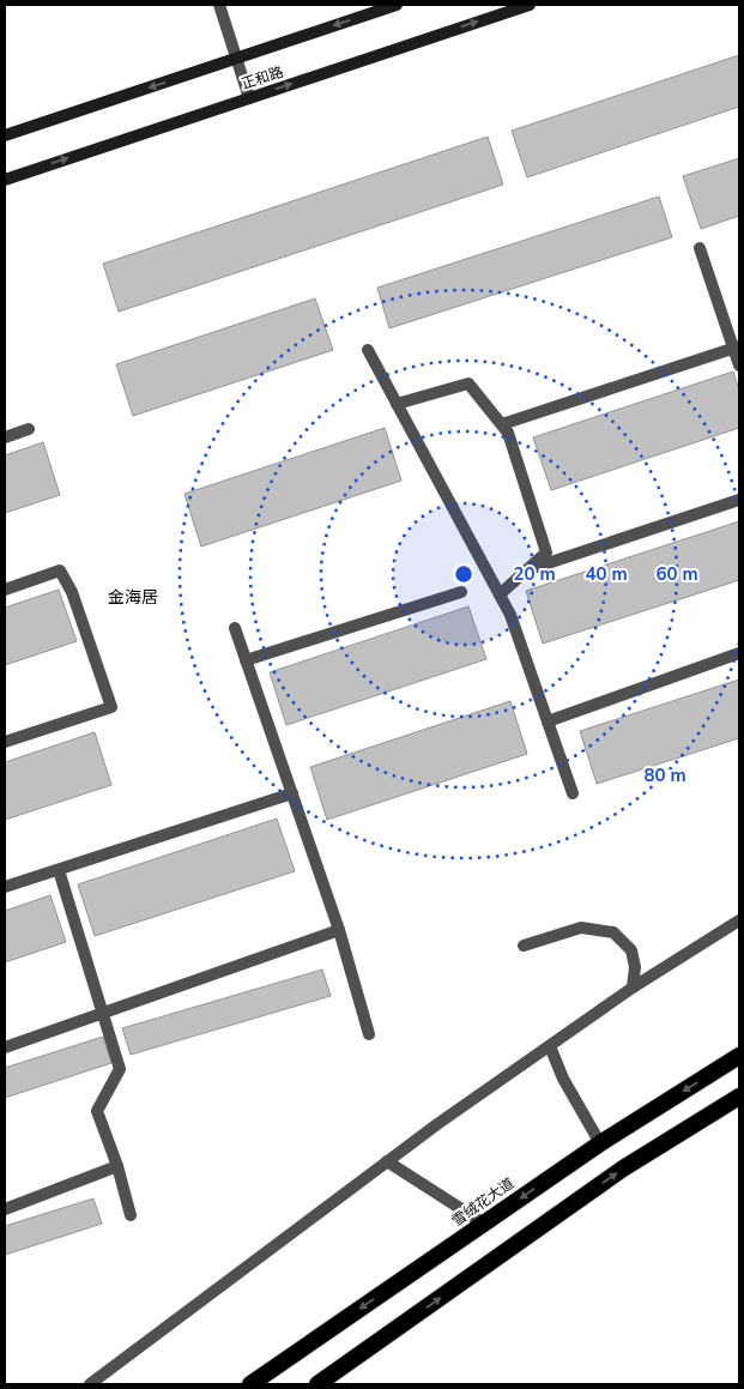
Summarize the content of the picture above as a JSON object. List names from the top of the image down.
{
  "streets": {
    "highway": ["雪绒花大道"],
    "main road": ["正和路"]
  },
  "districts": ["金海居"],
  "rings": [
    "20 m",
    "40 m",
    "60 m",
    "80 m"
  ]
}
